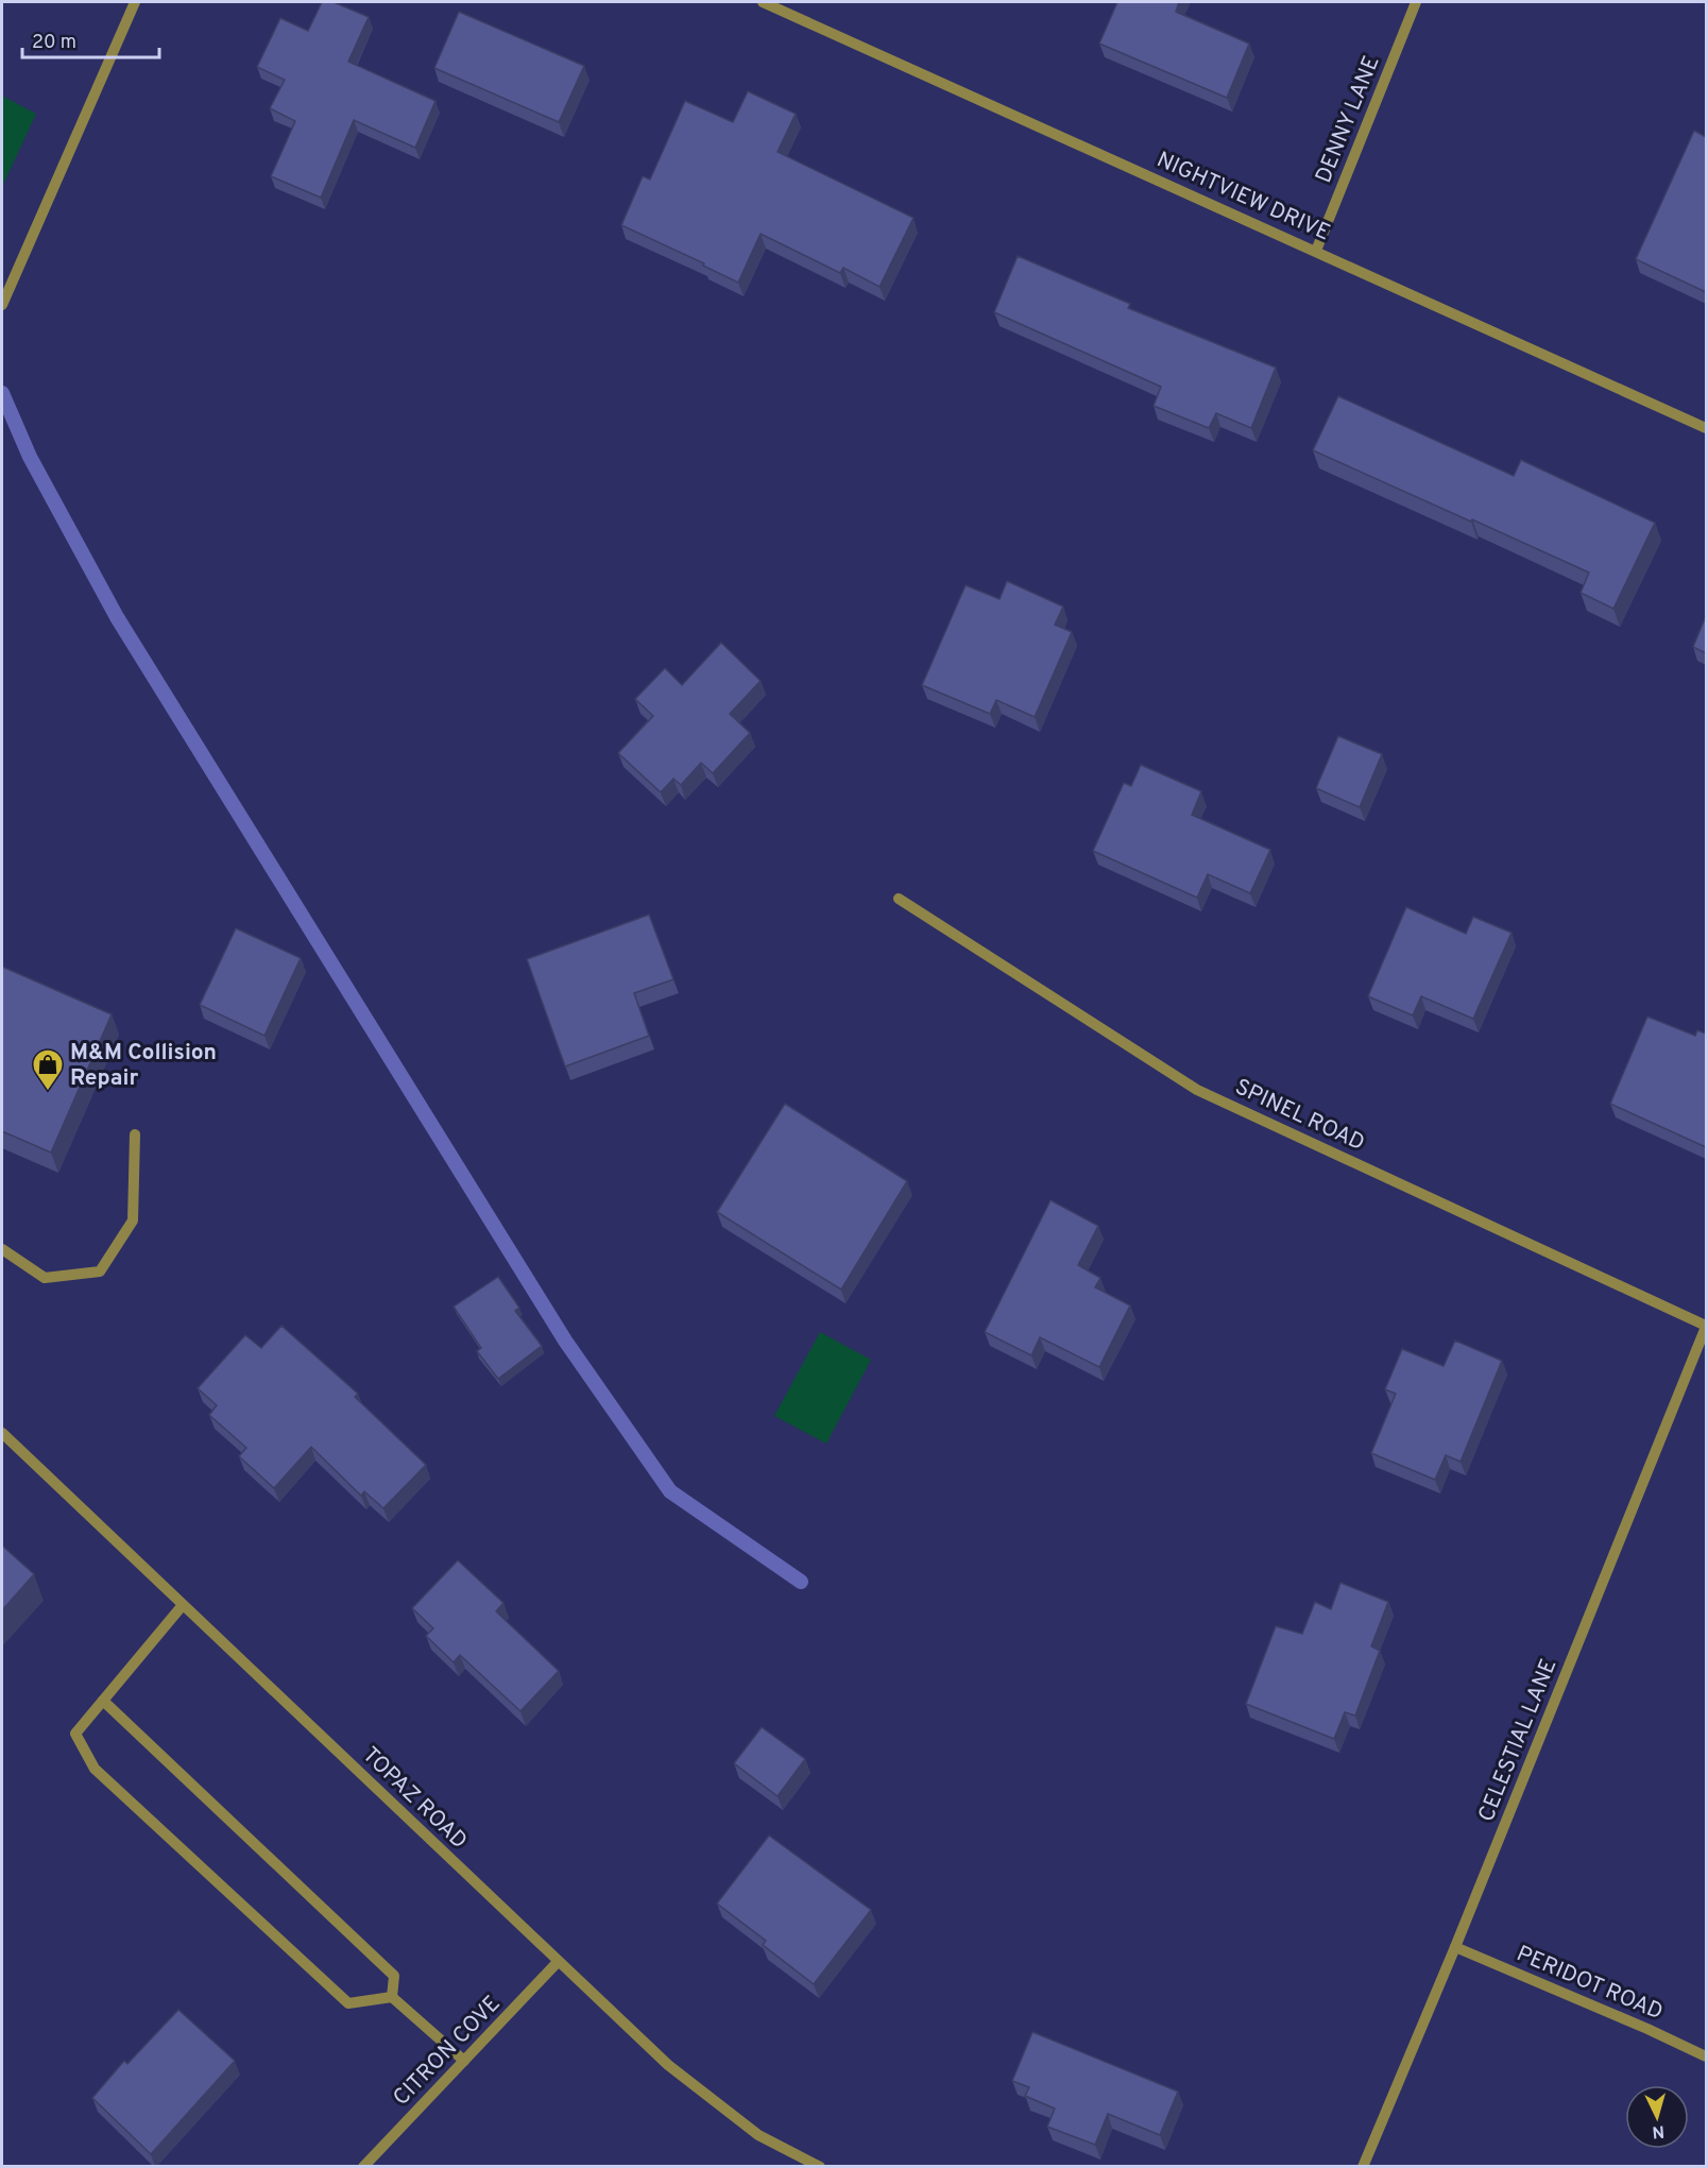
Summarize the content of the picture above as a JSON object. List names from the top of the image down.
{
  "streets": {
    "street": [
      "DENNY LANE",
      "NIGHTVIEW DRIVE",
      "SPINEL ROAD",
      "CELESTIAL LANE",
      "TOPAZ ROAD",
      "PERIDOT ROAD",
      "CITRON COVE"
    ]
  },
  "crossings": [
    ["DENNY LANE", "NIGHTVIEW DRIVE"],
    ["SPINEL ROAD", "CELESTIAL LANE"],
    ["CELESTIAL LANE", "PERIDOT ROAD"],
    ["TOPAZ ROAD", "CITRON COVE"]
  ],
  "places": {
    "shop": ["M&M Collision Repair"]
  },
  "scale_bar": "20 m",
  "north": "bottom"
}
